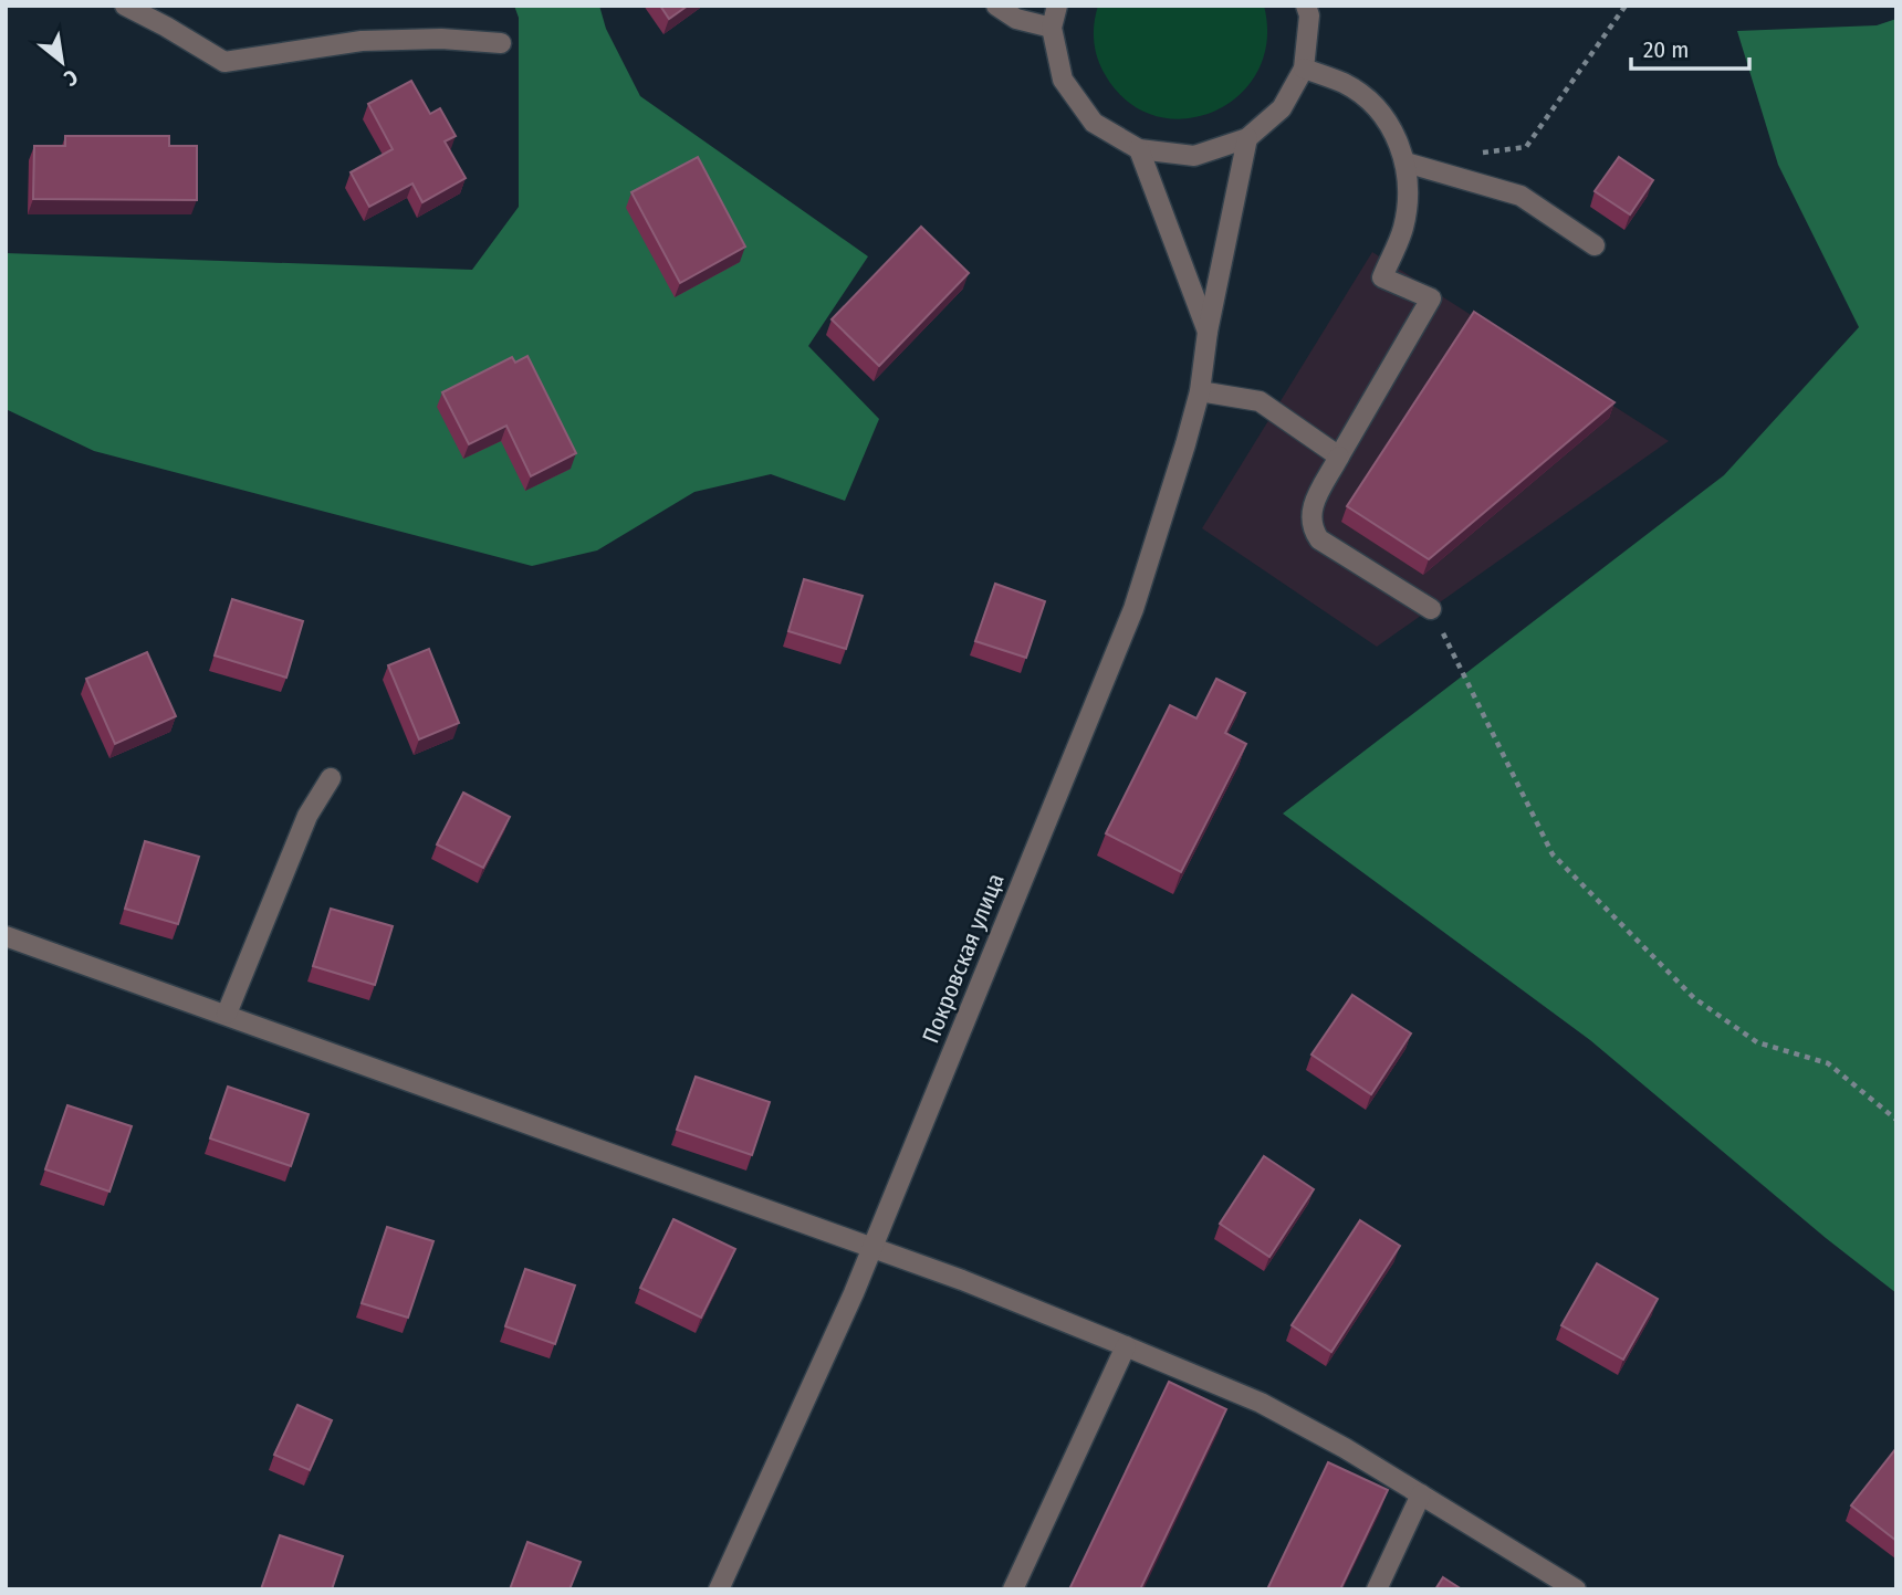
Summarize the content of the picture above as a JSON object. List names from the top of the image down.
{
  "streets": {
    "street": ["Покровская улица"]
  },
  "scale_bar": "20 m",
  "north": "bottom right"
}
